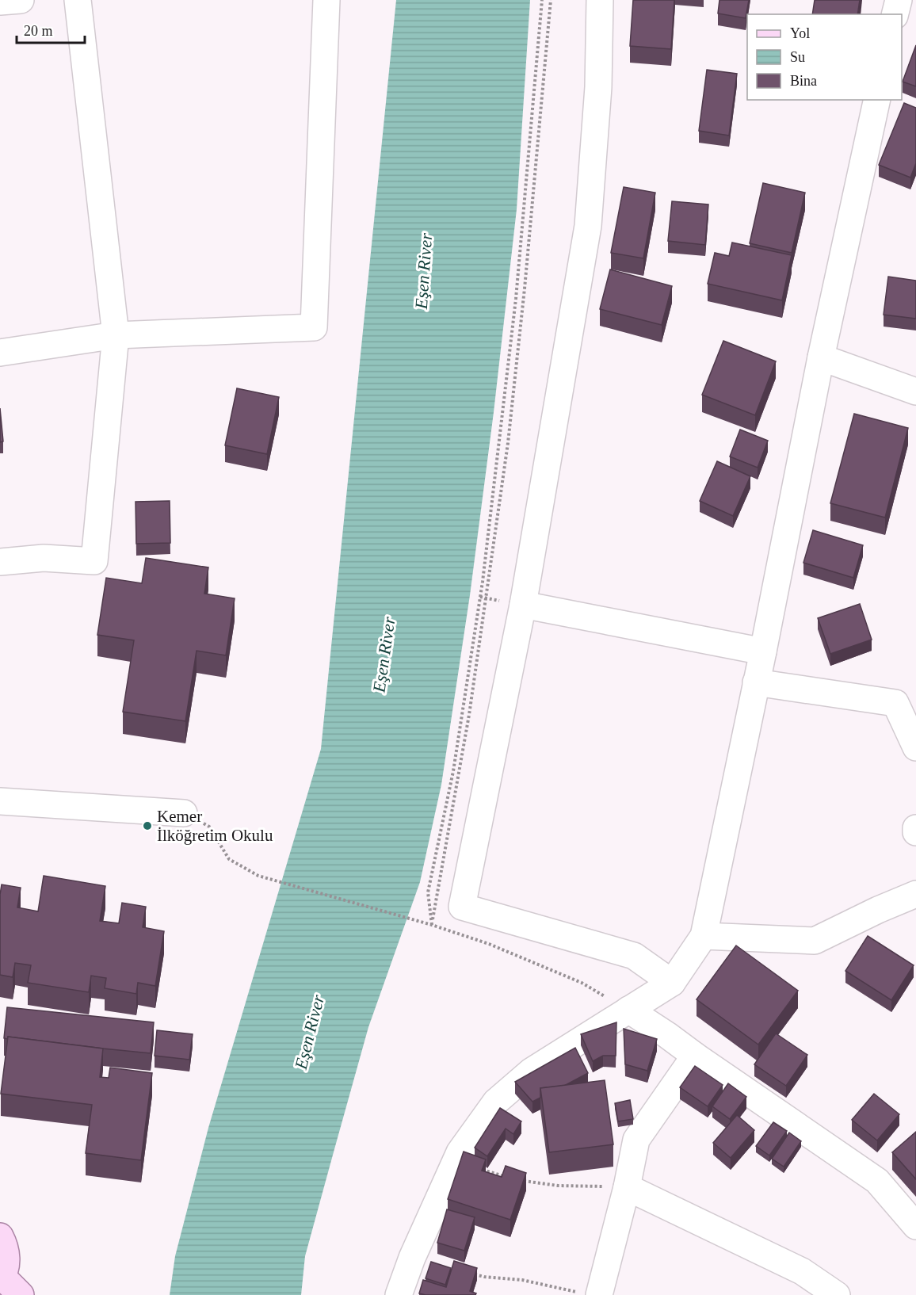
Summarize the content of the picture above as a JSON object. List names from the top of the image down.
{
  "water": ["Eşen River"],
  "places": ["Kemer İlköğretim Okulu"],
  "legend": ["Yol", "Su", "Bina"],
  "scale_bar": "20 m"
}
